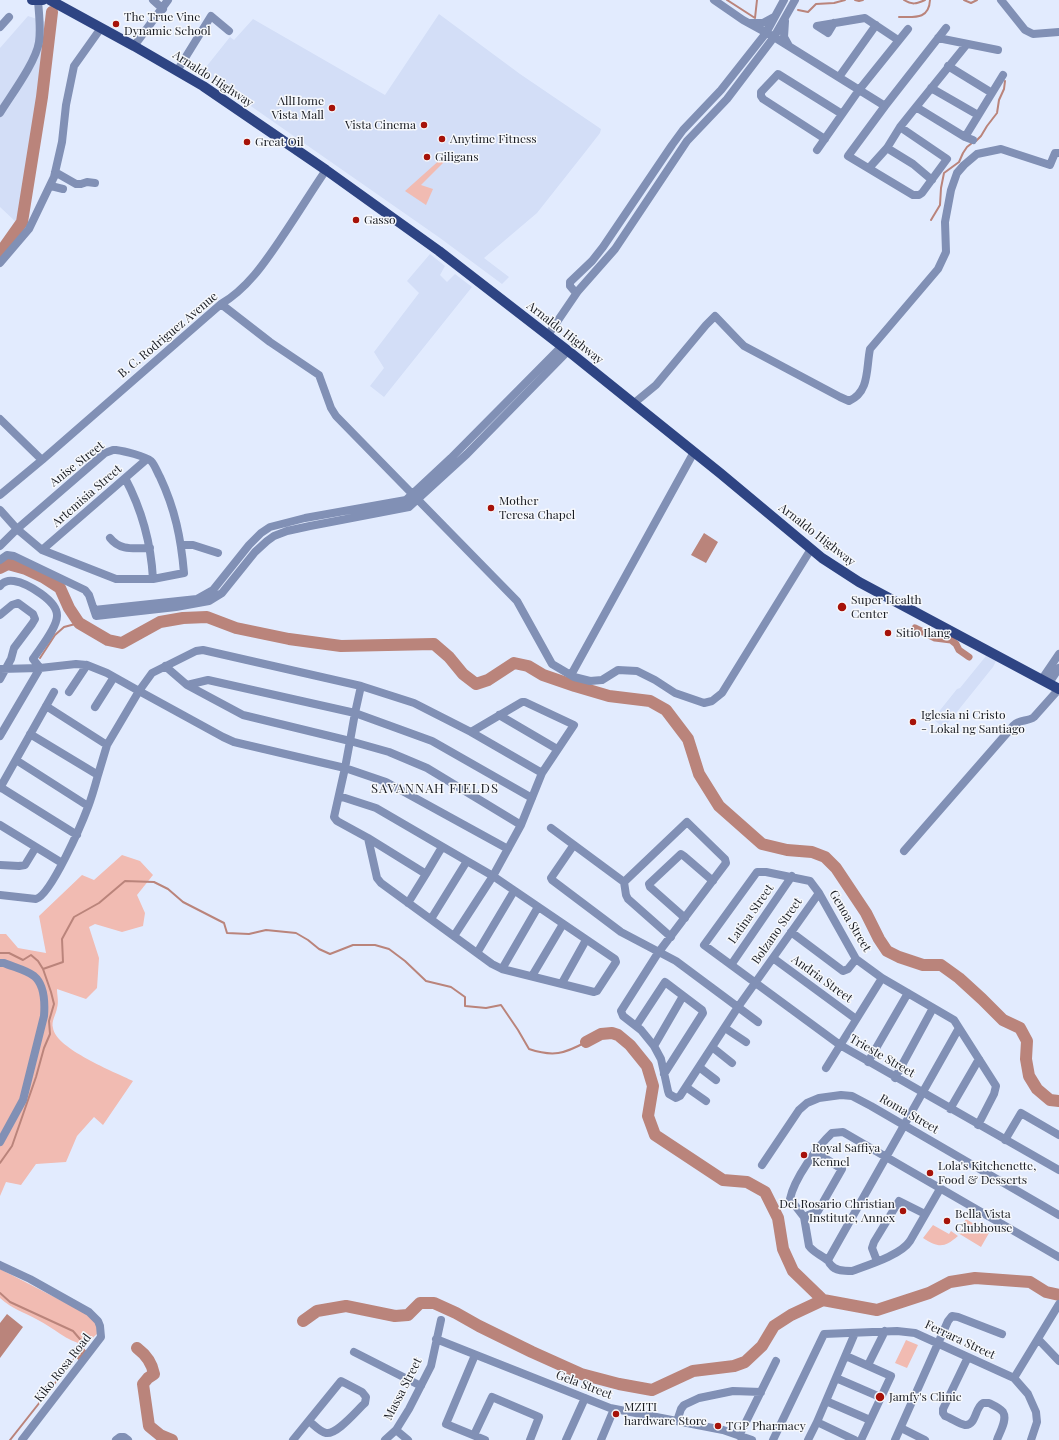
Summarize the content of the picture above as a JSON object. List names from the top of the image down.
{
  "streets": {
    "main road": ["Arnaldo Highway"],
    "street": [
      "B. C. Rodriguez Avenue",
      "Anise Street",
      "Artemisia Street",
      "Latina Street",
      "Genoa Street",
      "Bolzano Street",
      "Andria Street",
      "Trieste Street",
      "Roma Street",
      "Ferrara Street",
      "Kiko Rosa Road",
      "Gela Street",
      "Massa Street"
    ]
  },
  "crossings": [
    ["Arnaldo Highway", "B. C. Rodriguez Avenue"],
    ["Anise Street", "Artemisia Street"],
    ["Latina Street", "Genoa Street"],
    ["Latina Street", "Trieste Street"],
    ["Genoa Street", "Bolzano Street"],
    ["Genoa Street", "Trieste Street"],
    ["Bolzano Street", "Andria Street"],
    ["Bolzano Street", "Trieste Street"],
    ["Gela Street", "Massa Street"]
  ],
  "districts": ["SAVANNAH FIELDS"],
  "places": [
    "The True Vine Dynamic School",
    "AllHome Vista Mall",
    "Vista Cinema",
    "Anytime Fitness",
    "Great Oil",
    "Giligans",
    "Gasso",
    "Mother Teresa Chapel",
    "Super Health Center",
    "Sitio Ilang",
    "Iglesia ni Cristo - Lokal ng Santiago",
    "Royal Saffiya Kennel",
    "Lola's Kitchenette, Food & Desserts",
    "Del Rosario Christian Institute, Annex",
    "Bella Vista Clubhouse",
    "Jamfy's Clinic",
    "MZITI hardware Store",
    "TGP Pharmacy"
  ]
}
